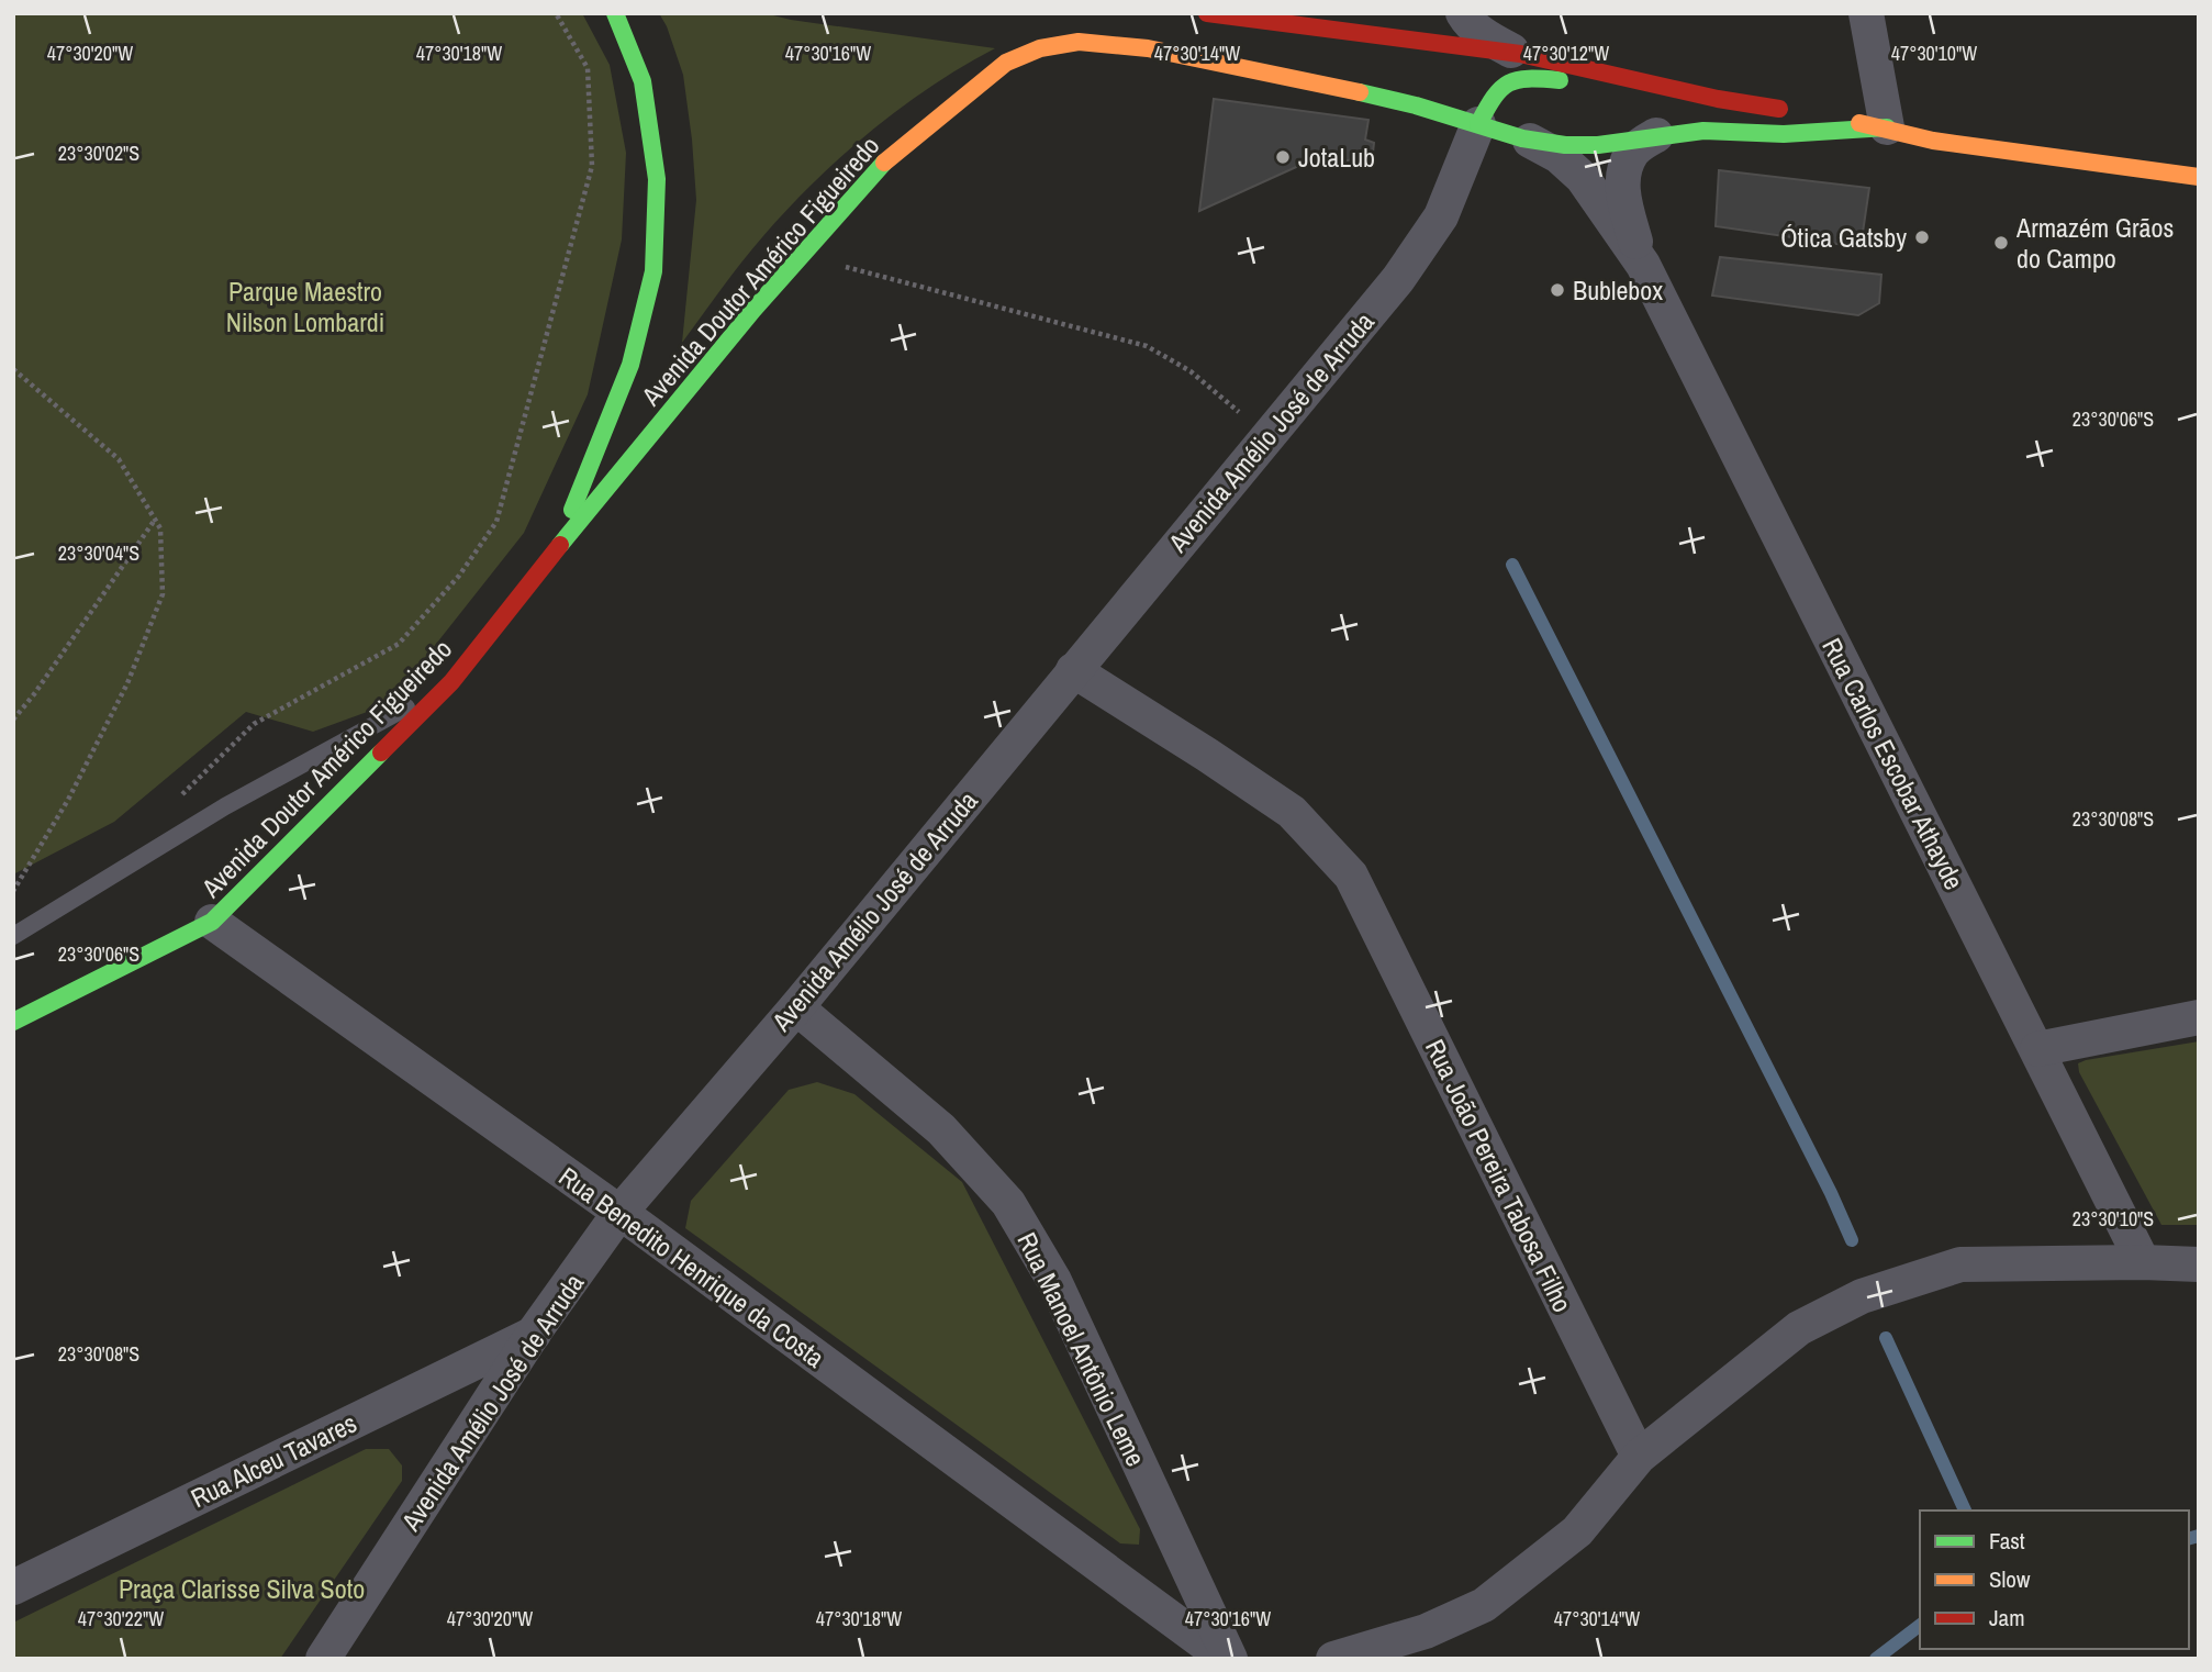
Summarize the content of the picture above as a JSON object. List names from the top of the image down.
{
  "streets": {
    "main road": ["Avenida Doutor Américo Figueiredo"],
    "street": [
      "Avenida Amélio José de Arruda",
      "Rua Carlos Escobar Athayde",
      "Rua João Pereira Tabosa Filho",
      "Rua Benedito Henrique da Costa",
      "Rua Manoel Antônio Leme",
      "Rua Alceu Tavares"
    ]
  },
  "crossings": [
    ["Avenida Doutor Américo Figueiredo", "Avenida Amélio José de Arruda"],
    ["Avenida Doutor Américo Figueiredo", "Rua Carlos Escobar Athayde"],
    ["Avenida Doutor Américo Figueiredo", "Rua Benedito Henrique da Costa"],
    ["Avenida Amélio José de Arruda", "Rua João Pereira Tabosa Filho"],
    ["Avenida Amélio José de Arruda", "Rua Benedito Henrique da Costa"],
    ["Avenida Amélio José de Arruda", "Rua Manoel Antônio Leme"],
    ["Avenida Amélio José de Arruda", "Rua Alceu Tavares"],
    ["Rua Benedito Henrique da Costa", "Rua Manoel Antônio Leme"]
  ],
  "parks": ["Parque Maestro Nilson Lombardi", "Praça Clarisse Silva Soto"],
  "places": [
    "JotaLub",
    "Ótica Gatsby",
    "Armazém Grãos do Campo",
    "Bublebox"
  ],
  "legend": ["Fast", "Slow", "Jam"],
  "coordinates": [
    "47°30'20\"W",
    "47°30'18\"W",
    "47°30'16\"W",
    "47°30'14\"W",
    "47°30'12\"W",
    "47°30'10\"W",
    "23°30'02\"S",
    "23°30'06\"S",
    "23°30'04\"S",
    "23°30'08\"S",
    "23°30'10\"S",
    "47°30'22\"W"
  ]
}
